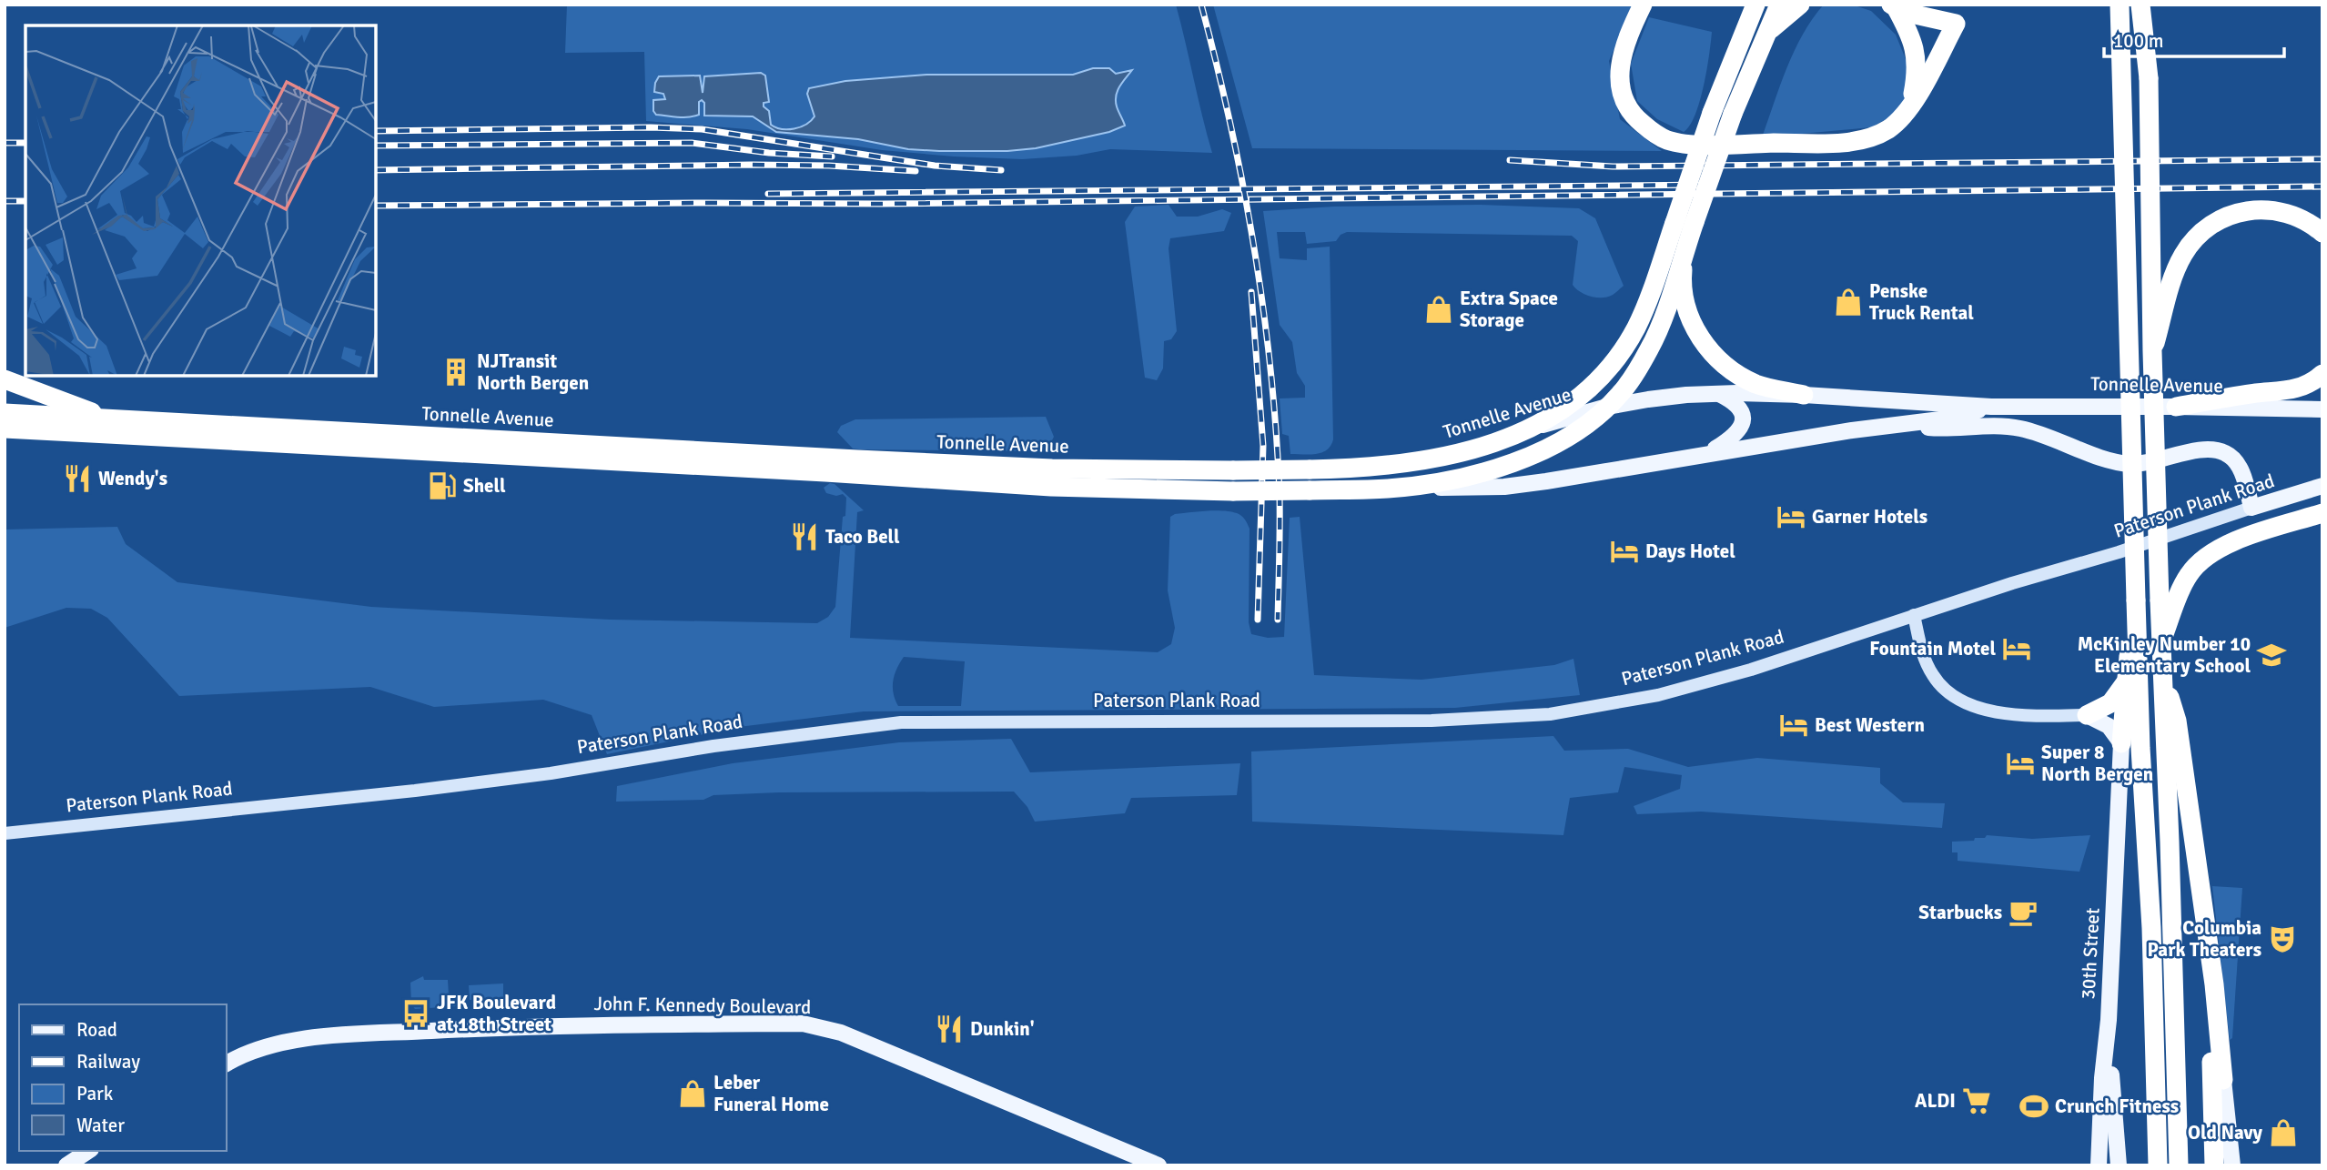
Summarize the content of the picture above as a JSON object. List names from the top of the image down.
{
  "streets": {
    "highway": ["Tonnelle Avenue"],
    "main road": ["Paterson Plank Road", "30th Street", "John F. Kennedy Boulevard"]
  },
  "places": {
    "shop": [
      "Penske Truck Rental",
      "Extra Space Storage",
      "Leber Funeral Home",
      "Old Navy"
    ],
    "building": ["NJTransit North Bergen"],
    "restaurant": ["Wendy's", "Taco Bell", "Dunkin'"],
    "fuel station": ["Shell"],
    "hotel": [
      "Garner Hotels",
      "Days Hotel",
      "Fountain Motel",
      "Best Western",
      "Super 8 North Bergen"
    ],
    "school or university": ["McKinley Number 10 Elementary School"],
    "cafe": ["Starbucks"],
    "theatre": ["Columbia Park Theaters"],
    "bus stop": ["JFK Boulevard at 18th Street"],
    "supermarket": ["ALDI"],
    "sports": ["Crunch Fitness"]
  },
  "legend": [
    "Road",
    "Railway",
    "Park",
    "Water"
  ],
  "scale_bar": "100 m"
}
